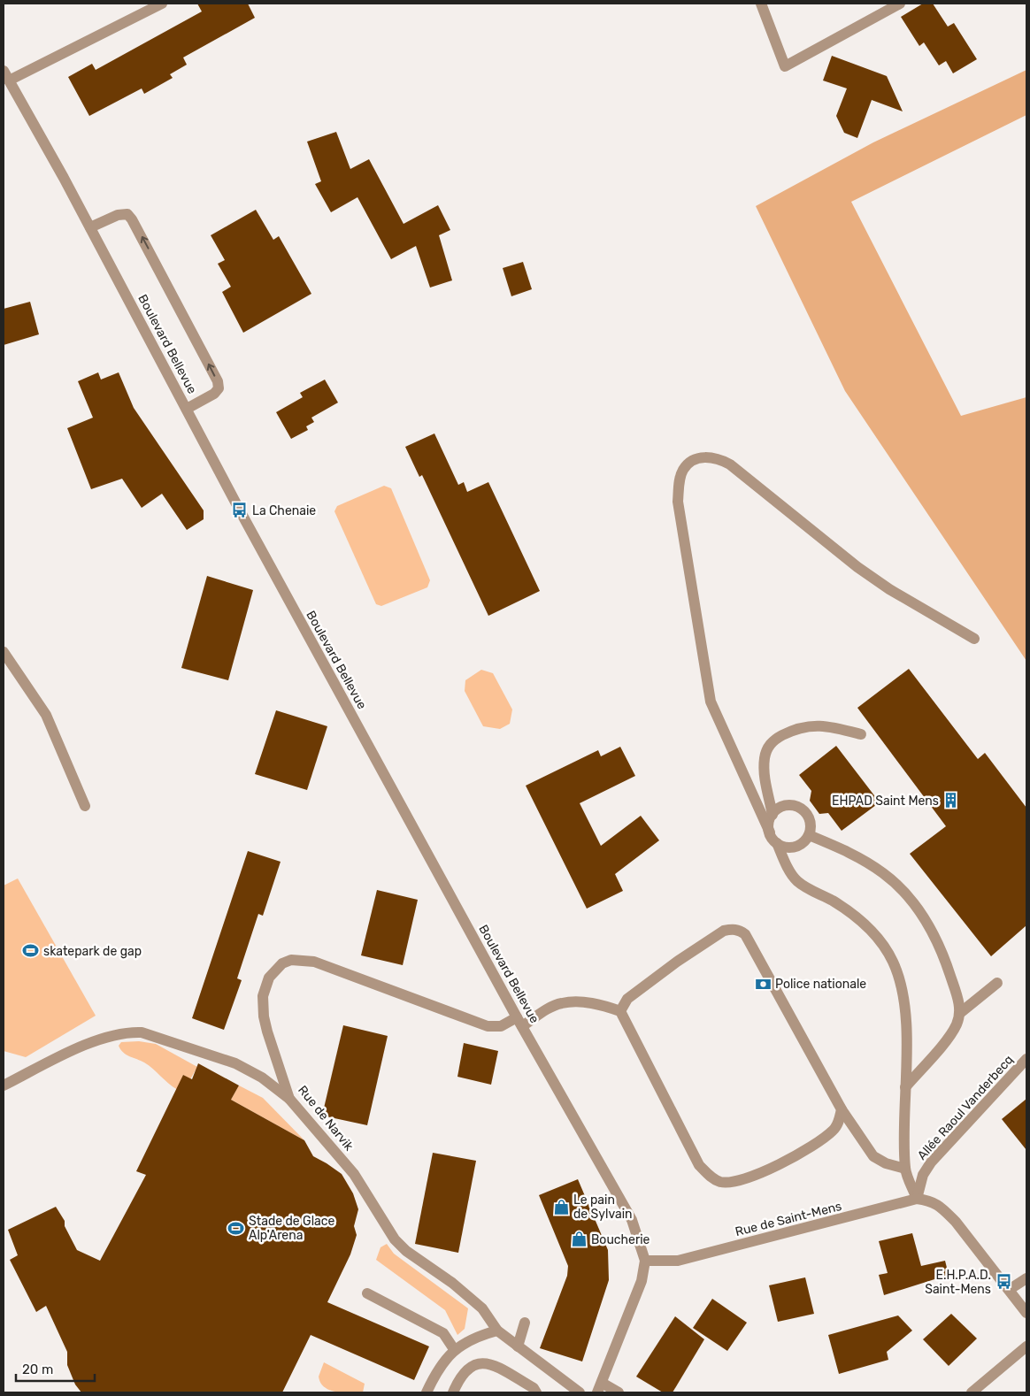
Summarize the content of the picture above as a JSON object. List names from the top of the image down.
{
  "streets": {
    "street": [
      "Boulevard Bellevue",
      "Allée Raoul Vanderbecq",
      "Rue de Narvik",
      "Rue de Saint-Mens"
    ]
  },
  "crossings": [
    ["Boulevard Bellevue", "Rue de Narvik"],
    ["Boulevard Bellevue", "Rue de Saint-Mens"],
    ["Allée Raoul Vanderbecq", "Rue de Saint-Mens"]
  ],
  "places": {
    "bus stop": ["La Chenaie", "E.H.P.A.D. Saint-Mens"],
    "building": ["EHPAD Saint Mens"],
    "sports": ["skatepark de gap", "Stade de Glace Alp'Arena"],
    "bank": ["Police nationale"],
    "shop": ["Le pain de Sylvain", "Boucherie"]
  },
  "scale_bar": "20 m"
}
